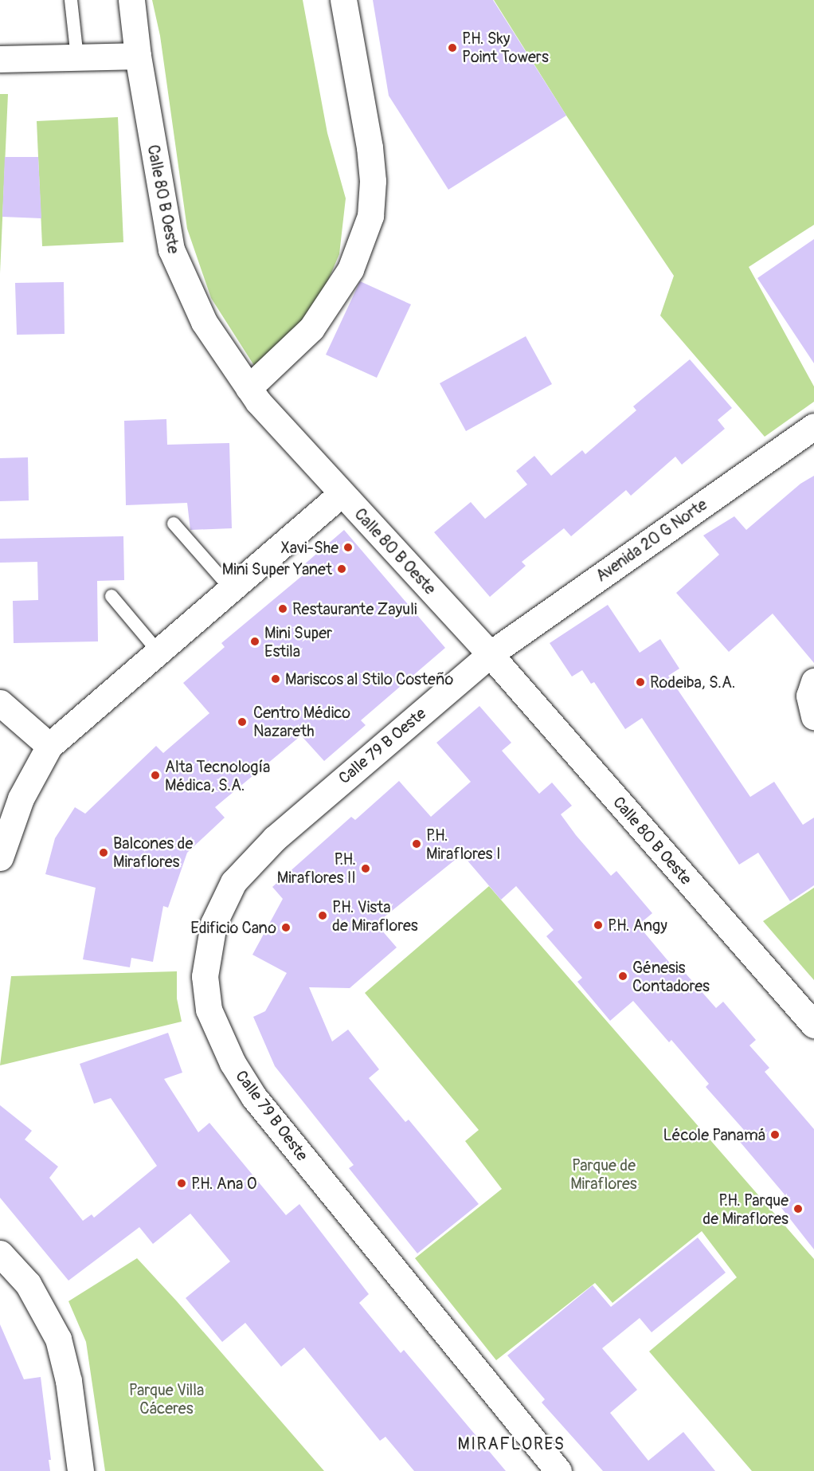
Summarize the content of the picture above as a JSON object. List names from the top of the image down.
{
  "streets": {
    "street": ["Calle 80 B Oeste", "Avenida 20 G Norte", "Calle 79 B Oeste"]
  },
  "crossings": [
    ["Calle 80 B Oeste", "Avenida 20 G Norte"],
    ["Calle 80 B Oeste", "Calle 79 B Oeste"],
    ["Avenida 20 G Norte", "Calle 79 B Oeste"]
  ],
  "districts": ["MIRAFLORES"],
  "parks": ["Parque de Miraflores", "Parque Villa Cáceres"],
  "places": [
    "P.H. Sky Point Towers",
    "Xavi-She",
    "Mini Super Yanet",
    "Restaurante Zayuli",
    "Mini Super Estila",
    "Mariscos al Stilo Costeño",
    "Rodeiba, S.A.",
    "Centro Médico Nazareth",
    "Alta Tecnología Médica, S.A.",
    "P.H. Miraflores I",
    "Balcones de Miraflores",
    "P.H. Miraflores II",
    "P.H. Vista de Miraflores",
    "P.H. Angy",
    "Edificio Cano",
    "Génesis Contadores",
    "Lécole Panamá",
    "P.H. Ana O",
    "P.H. Parque de Miraflores"
  ]
}
